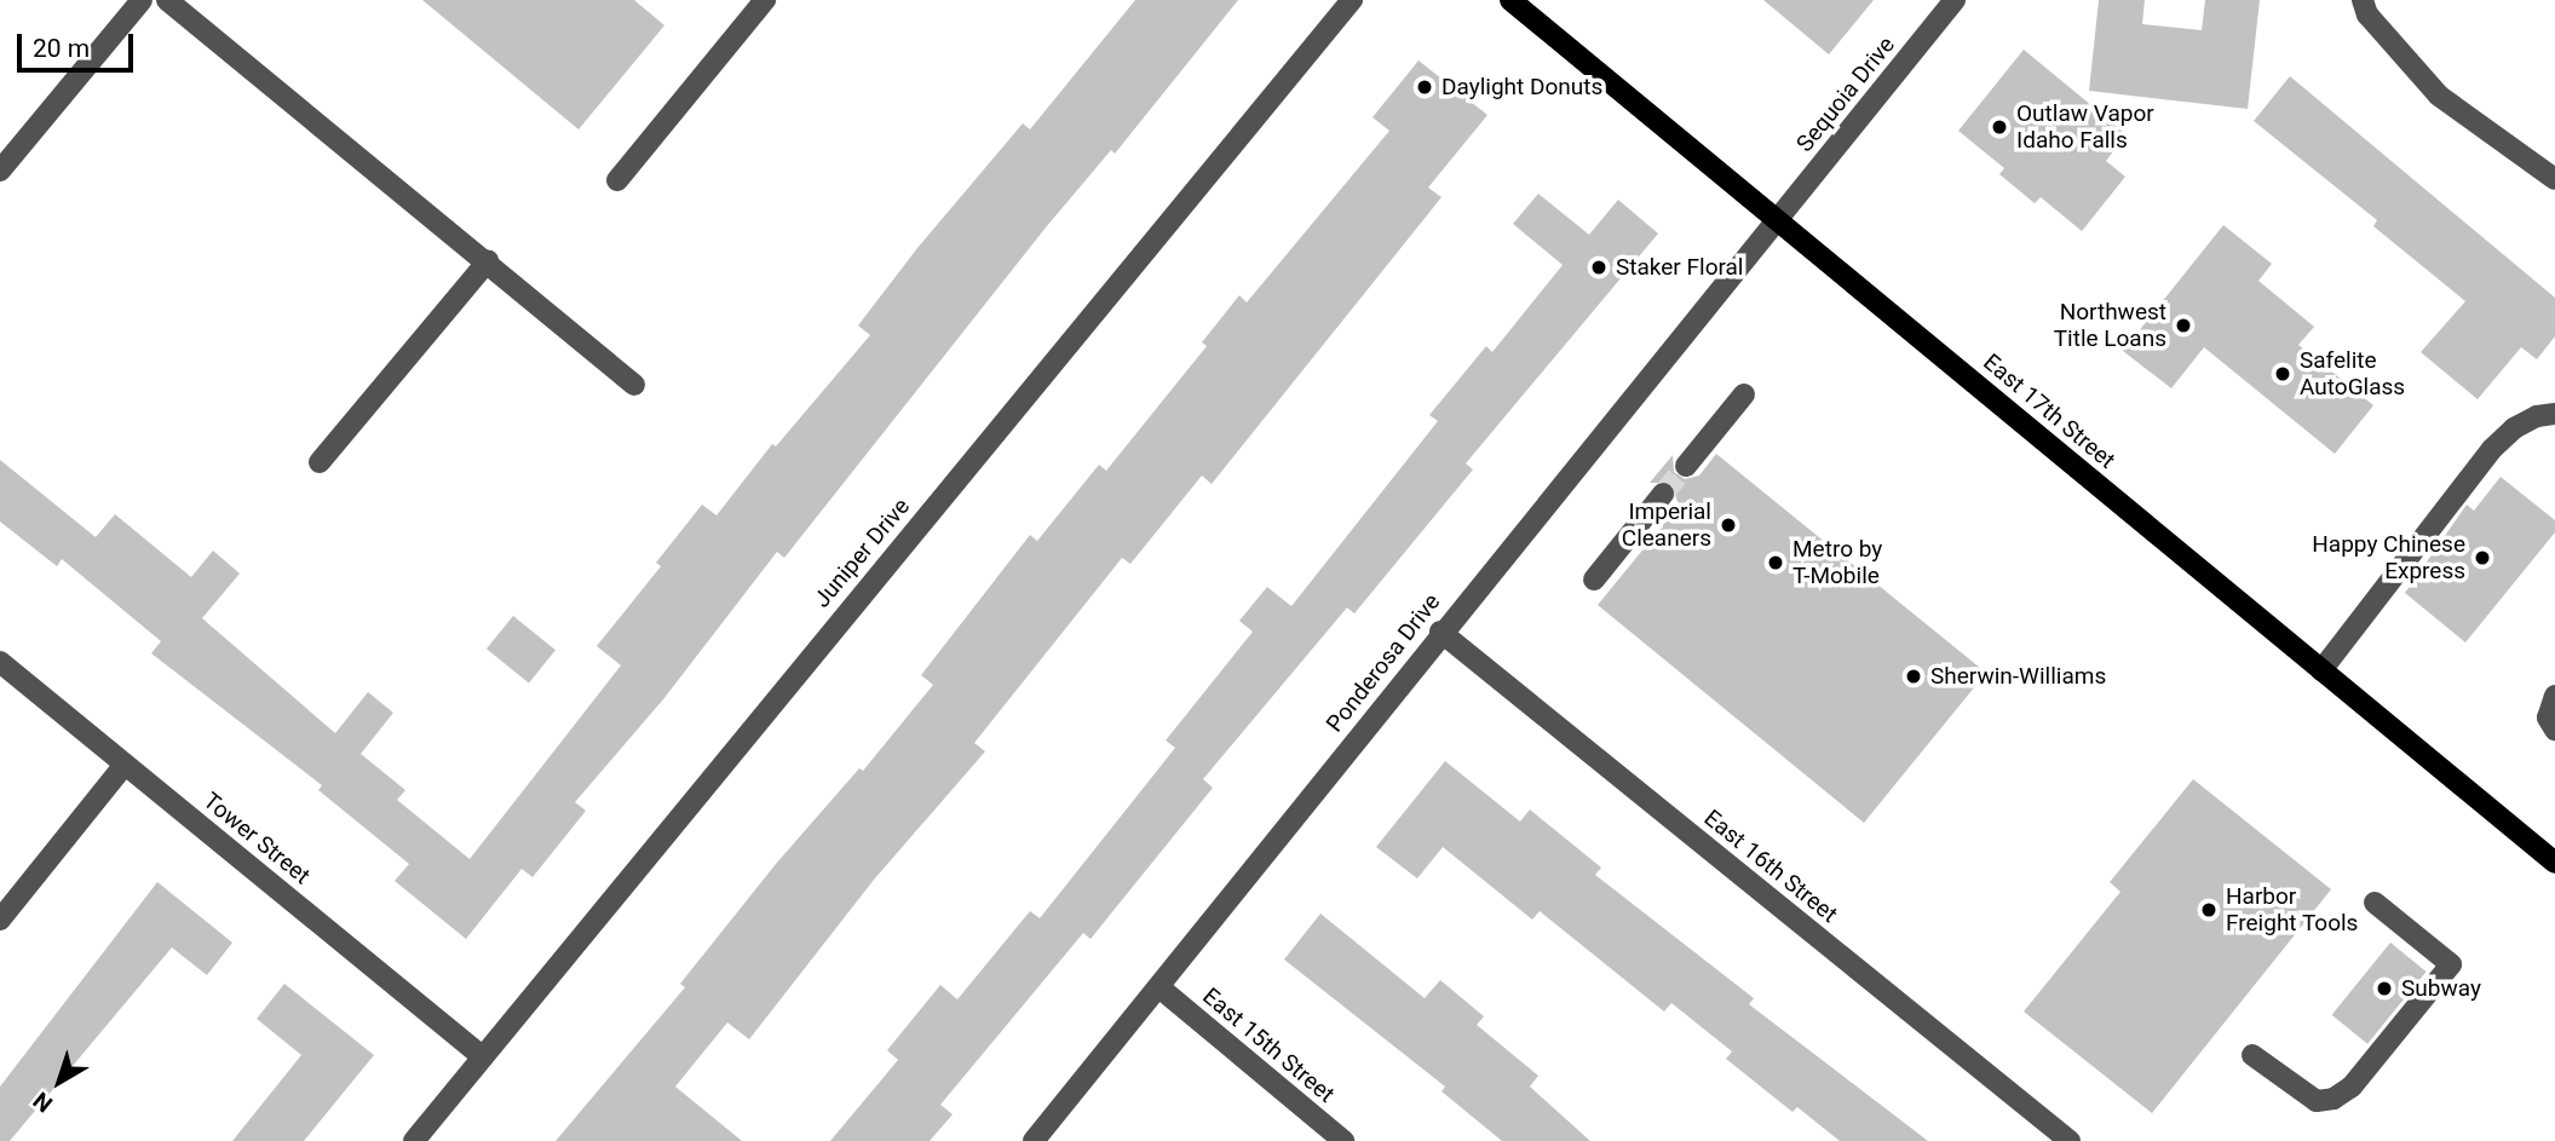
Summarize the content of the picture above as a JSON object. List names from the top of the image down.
{
  "streets": {
    "main road": ["East 17th Street"],
    "street": [
      "Sequoia Drive",
      "Juniper Drive",
      "Ponderosa Drive",
      "Tower Street",
      "East 16th Street",
      "East 15th Street"
    ]
  },
  "crossings": [
    ["Sequoia Drive", "East 17th Street"],
    ["Sequoia Drive", "Ponderosa Drive"],
    ["East 17th Street", "Ponderosa Drive"],
    ["Juniper Drive", "Tower Street"],
    ["Ponderosa Drive", "East 16th Street"],
    ["Ponderosa Drive", "East 15th Street"]
  ],
  "places": [
    "Daylight Donuts",
    "Outlaw Vapor Idaho Falls",
    "Staker Floral",
    "Northwest Title Loans",
    "Safelite AutoGlass",
    "Imperial Cleaners",
    "Happy Chinese Express",
    "Metro by T-Mobile",
    "Sherwin-Williams",
    "Harbor Freight Tools",
    "Subway"
  ],
  "scale_bar": "20 m",
  "north": "bottom left"
}
